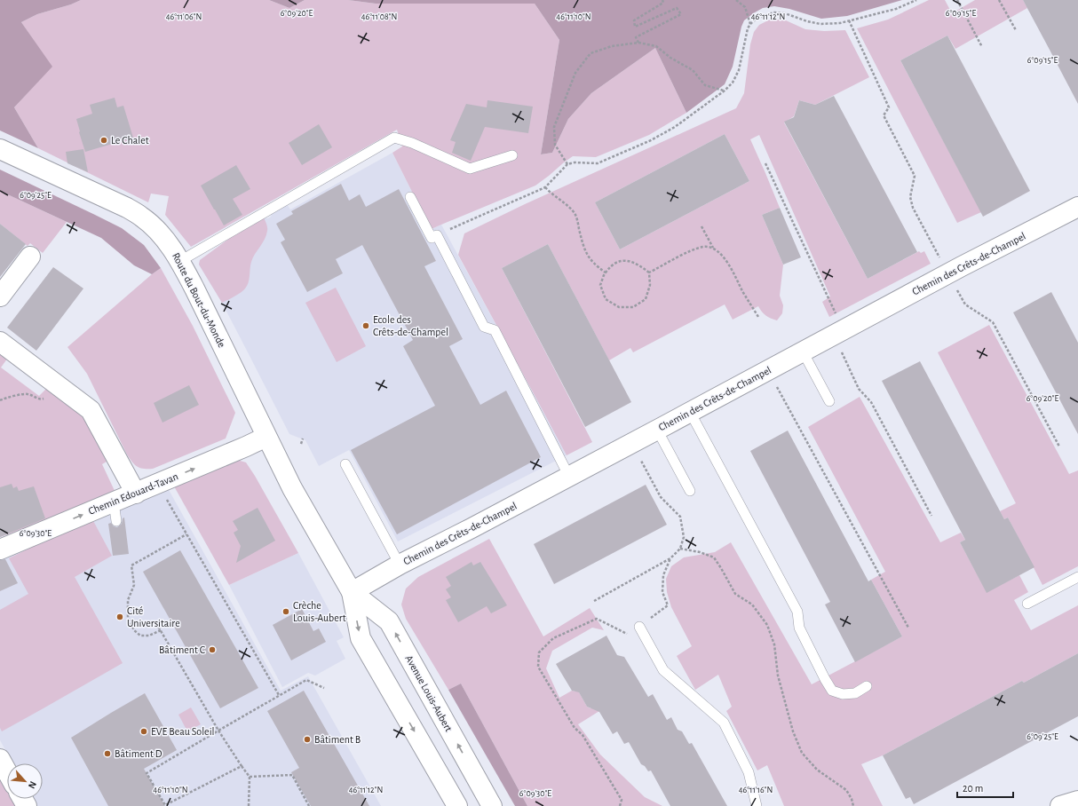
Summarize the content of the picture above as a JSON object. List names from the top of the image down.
{
  "streets": {
    "street": [
      "Chemin des Crêts-de-Champel",
      "Route du Bout-du-Monde",
      "Chemin Edouard-Tavan",
      "Avenue Louis-Aubert"
    ]
  },
  "crossings": [
    ["Chemin des Crêts-de-Champel", "Avenue Louis-Aubert"],
    ["Route du Bout-du-Monde", "Chemin Edouard-Tavan"],
    ["Route du Bout-du-Monde", "Avenue Louis-Aubert"],
    ["Chemin Edouard-Tavan", "Avenue Louis-Aubert"]
  ],
  "one_way": ["Chemin Edouard-Tavan"],
  "places": [
    "Le Chalet",
    "Ecole des Crêts-de-Champel",
    "Crèche Louis-Aubert",
    "Cité Universitaire",
    "Bâtiment C",
    "EVE Beau Soleil",
    "Bâtiment B",
    "Bâtiment D"
  ],
  "scale_bar": "20 m",
  "north": "bottom right",
  "coordinates": [
    "6°09'20\"E",
    "6°09'15\"E",
    "46°11'06\"N",
    "46°11'08\"N",
    "46°11'10\"N",
    "46°11'12\"N",
    "6°09'25\"E",
    "6°09'30\"E",
    "46°11'16\"N"
  ]
}
